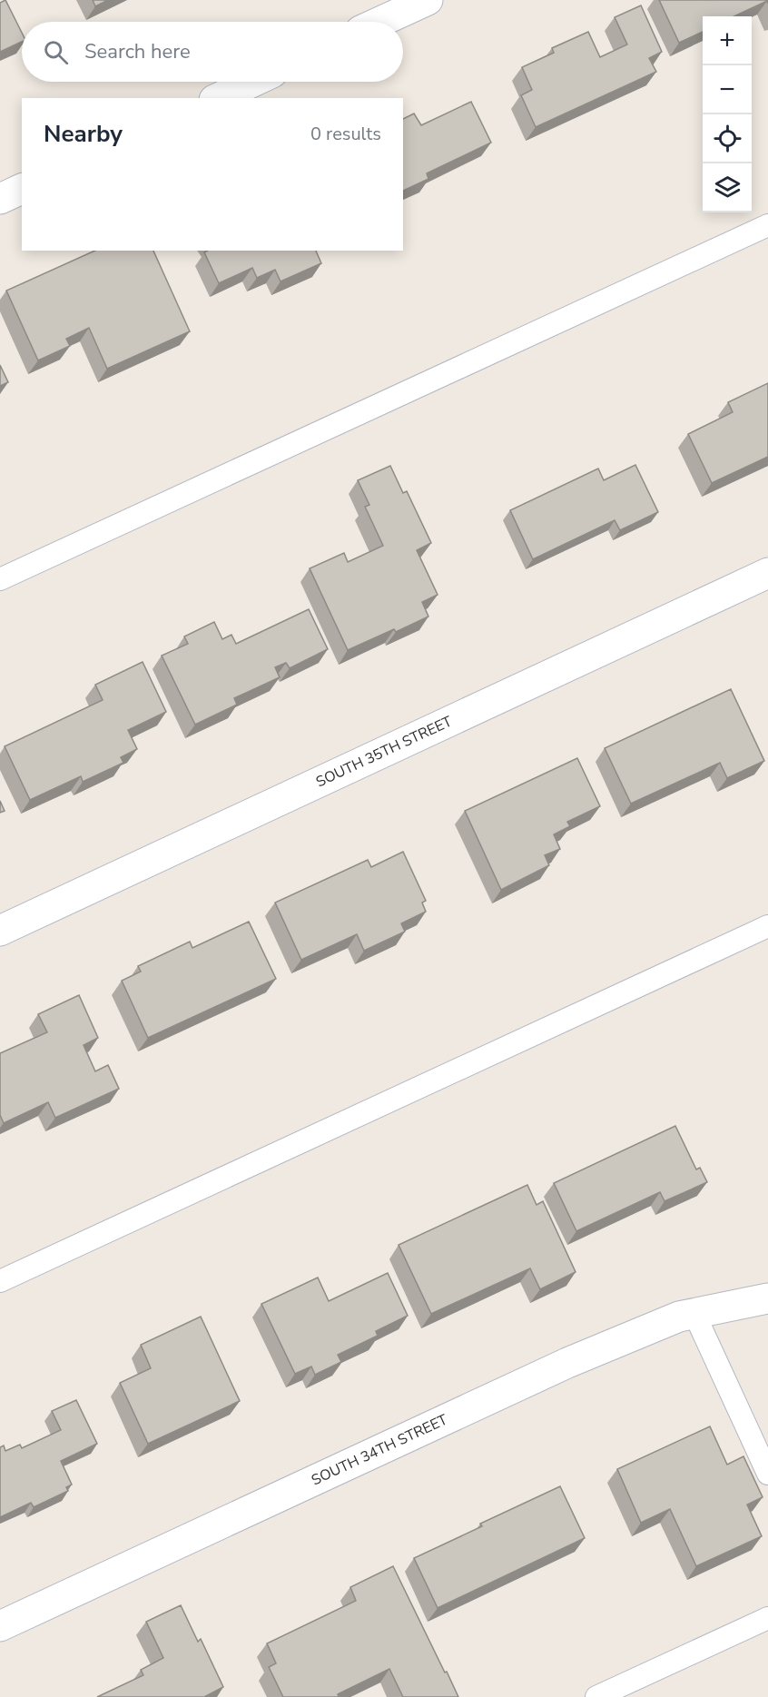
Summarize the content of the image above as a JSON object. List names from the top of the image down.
{
  "streets": {
    "street": ["SOUTH 35TH STREET", "SOUTH 34TH STREET"]
  },
  "page": {
    "map_buttons": ["+", "−"],
    "search": "Search here",
    "heading": ["Nearby", "0 results"]
  }
}
